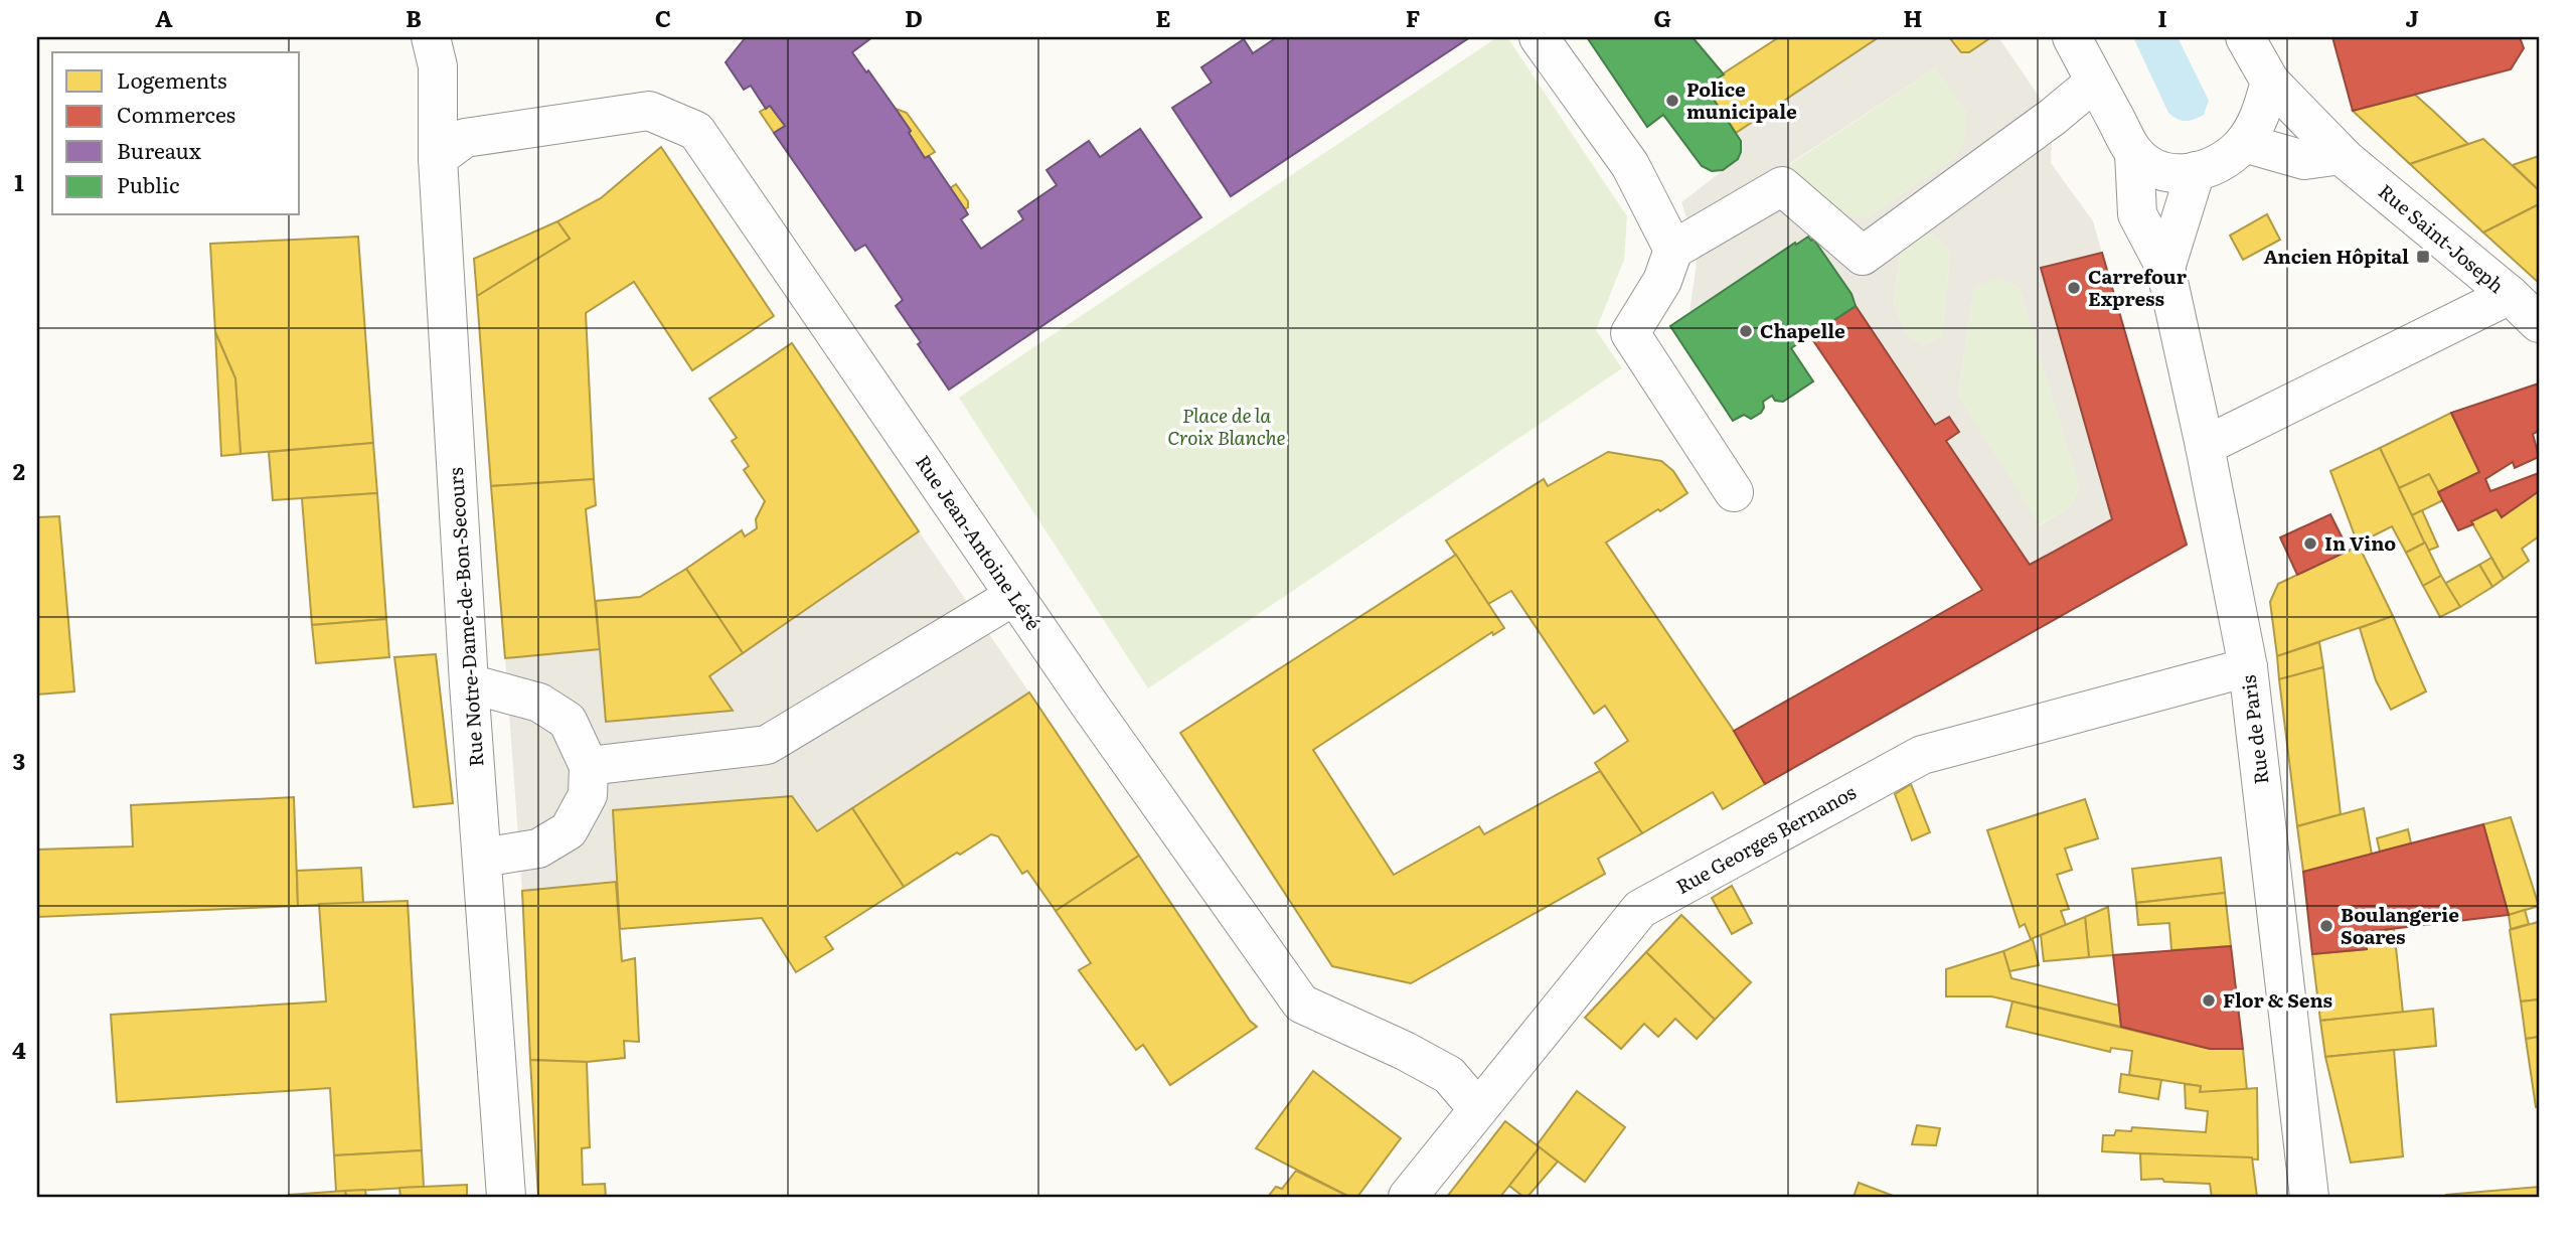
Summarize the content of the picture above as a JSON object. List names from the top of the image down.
{
  "streets": {
    "street": [
      "Rue Saint-Joseph",
      "Rue Jean-Antoine Léré",
      "Rue Notre-Dame-de-Bon-Secours",
      "Rue de Paris",
      "Rue Georges Bernanos"
    ]
  },
  "crossings": [
    ["Rue Jean-Antoine Léré", "Rue Notre-Dame-de-Bon-Secours"],
    ["Rue Jean-Antoine Léré", "Rue Georges Bernanos"],
    ["Rue de Paris", "Rue Georges Bernanos"]
  ],
  "parks": ["Place de la Croix Blanche"],
  "places": {
    "other": [
      "Police municipale",
      "Carrefour Express",
      "Chapelle",
      "In Vino",
      "Boulangerie Soares",
      "Flor & Sens"
    ],
    "transit": ["Ancien Hôpital"]
  },
  "legend": [
    "Logements",
    "Commerces",
    "Bureaux",
    "Public"
  ],
  "grid": {
    "columns": [
      "A",
      "B",
      "C",
      "D",
      "E",
      "F",
      "G",
      "H",
      "I",
      "J"
    ],
    "rows": [
      "1",
      "2",
      "3",
      "4"
    ]
  }
}
